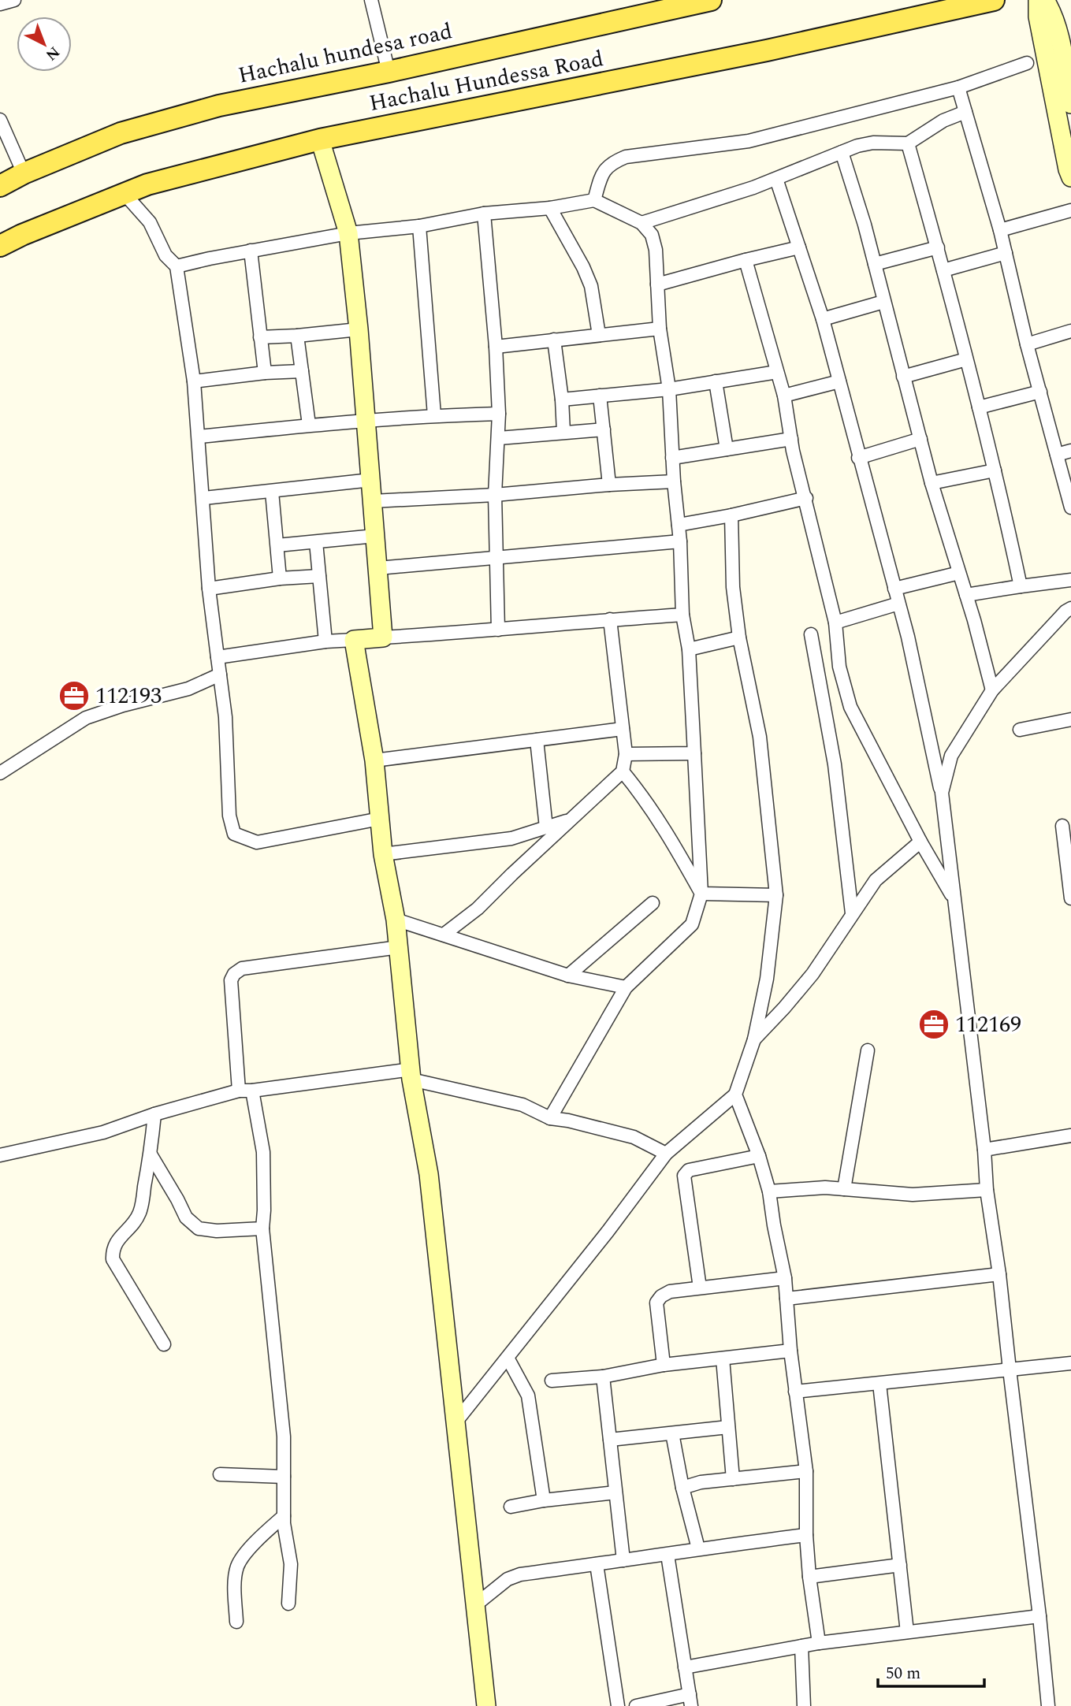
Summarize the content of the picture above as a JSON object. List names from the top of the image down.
{
  "streets": {
    "main road": ["Hachalu hundesa road", "Hachalu Hundessa Road"]
  },
  "places": {
    "office": ["112193", "112169"]
  },
  "scale_bar": "50 m",
  "north": "bottom right"
}
